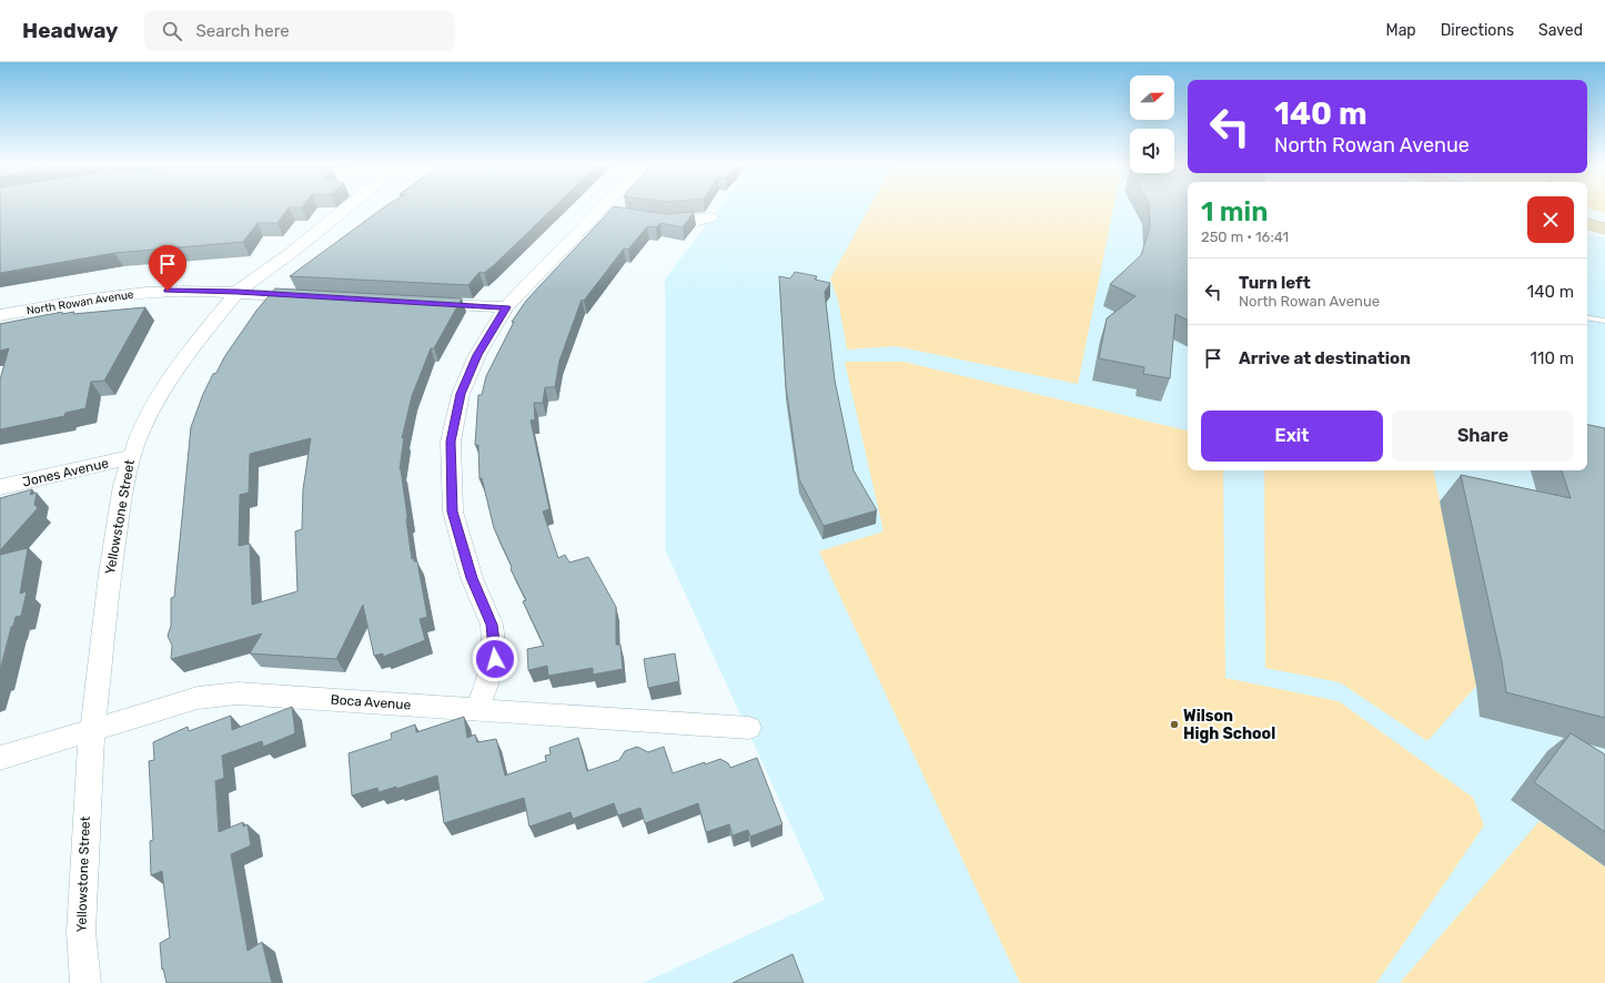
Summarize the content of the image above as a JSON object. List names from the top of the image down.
{
  "streets": {
    "street": [
      "North Rowan Avenue",
      "Jones Avenue",
      "Yellowstone Street",
      "Boca Avenue"
    ]
  },
  "crossings": [
    ["North Rowan Avenue", "Yellowstone Street"],
    ["Jones Avenue", "Yellowstone Street"],
    ["Yellowstone Street", "Boca Avenue"]
  ],
  "places": ["Wilson High School"],
  "north": "right",
  "page": {
    "header": "Headway",
    "search": "Search here",
    "nav": ["Map", "Directions", "Saved"],
    "turn": ["140 m", "North Rowan Avenue"],
    "heading": ["1 min", "250 m · 16:41"],
    "list": [
      {
        "name": "Turn left",
        "note": "North Rowan Avenue",
        "value": "140 m"
      },
      {
        "name": "Arrive at destination",
        "value": "110 m"
      }
    ],
    "buttons": ["Exit", "Share"]
  }
}
